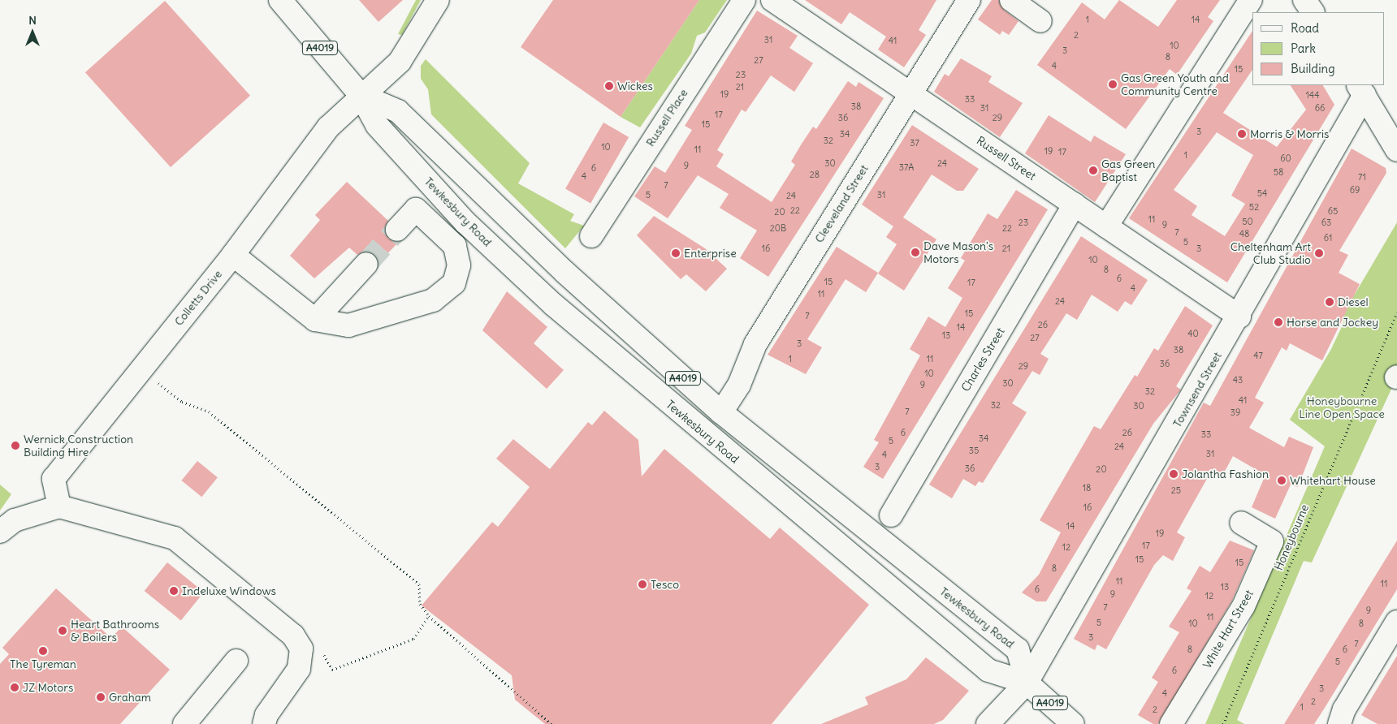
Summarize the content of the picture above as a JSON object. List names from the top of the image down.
{
  "streets": {
    "main road": [
      "A4019",
      "Russell Place",
      "Russell Street",
      "Cleeveland Street",
      "Tewkesbury Road",
      "Colletts Drive",
      "Charles Street",
      "Townsend Street",
      "White Hart Street"
    ],
    "path": ["Honeybourne"]
  },
  "crossings": [
    ["A4019", "Tewkesbury Road"],
    ["A4019", "Townsend Street"],
    ["Russell Street", "Cleeveland Street"],
    ["Russell Street", "Charles Street"],
    ["Russell Street", "Townsend Street"],
    ["Cleeveland Street", "Tewkesbury Road"],
    ["Tewkesbury Road", "Colletts Drive"],
    ["Tewkesbury Road", "Townsend Street"]
  ],
  "parks": ["Honeybourne Line Open Space"],
  "places": [
    "Gas Green Youth and Community Centre",
    "Wickes",
    "Morris & Morris",
    "Gas Green Baptist",
    "Dave Mason's Motors",
    "Enterprise",
    "Cheltenham Art Club Studio",
    "Diesel",
    "Horse and Jockey",
    "Wernick Construction Building Hire",
    "Jolantha Fashion",
    "Whitehart House",
    "Tesco",
    "Indeluxe Windows",
    "Heart Bathrooms & Boilers",
    "The Tyreman",
    "JZ Motors",
    "Graham"
  ],
  "house_numbers": [
    "1",
    "14",
    "2",
    "31",
    "41",
    "10",
    "3",
    "8",
    "27",
    "4",
    "15",
    "23",
    "21",
    "19",
    "144",
    "33",
    "38",
    "31",
    "66",
    "17",
    "36",
    "29",
    "15",
    "3",
    "34",
    "32",
    "37",
    "10",
    "11",
    "19",
    "17",
    "1",
    "60",
    "30",
    "24",
    "9",
    "37A",
    "6",
    "58",
    "28",
    "4",
    "71",
    "7",
    "69",
    "54",
    "5",
    "31",
    "24",
    "52",
    "22",
    "65",
    "20",
    "11",
    "50",
    "23",
    "63",
    "9",
    "20B",
    "22",
    "7",
    "48",
    "61",
    "5",
    "16",
    "21",
    "3",
    "10",
    "8",
    "6",
    "15",
    "17",
    "4",
    "11",
    "24",
    "15",
    "7",
    "26",
    "14",
    "40",
    "13",
    "27",
    "3",
    "38",
    "47",
    "1",
    "11",
    "36",
    "29",
    "10",
    "43",
    "30",
    "9",
    "32",
    "41",
    "32",
    "30",
    "7",
    "39",
    "6",
    "26",
    "33",
    "34",
    "5",
    "24",
    "35",
    "31",
    "4",
    "3",
    "36",
    "20",
    "18",
    "25",
    "16",
    "14",
    "19",
    "17",
    "12",
    "15",
    "15",
    "8",
    "11",
    "11",
    "13",
    "6",
    "9",
    "12",
    "7",
    "9",
    "11",
    "5",
    "10",
    "8",
    "3",
    "7",
    "8",
    "6",
    "5",
    "6",
    "3",
    "4",
    "2",
    "1",
    "2"
  ],
  "legend": ["Road", "Park", "Building"],
  "north": "top"
}
